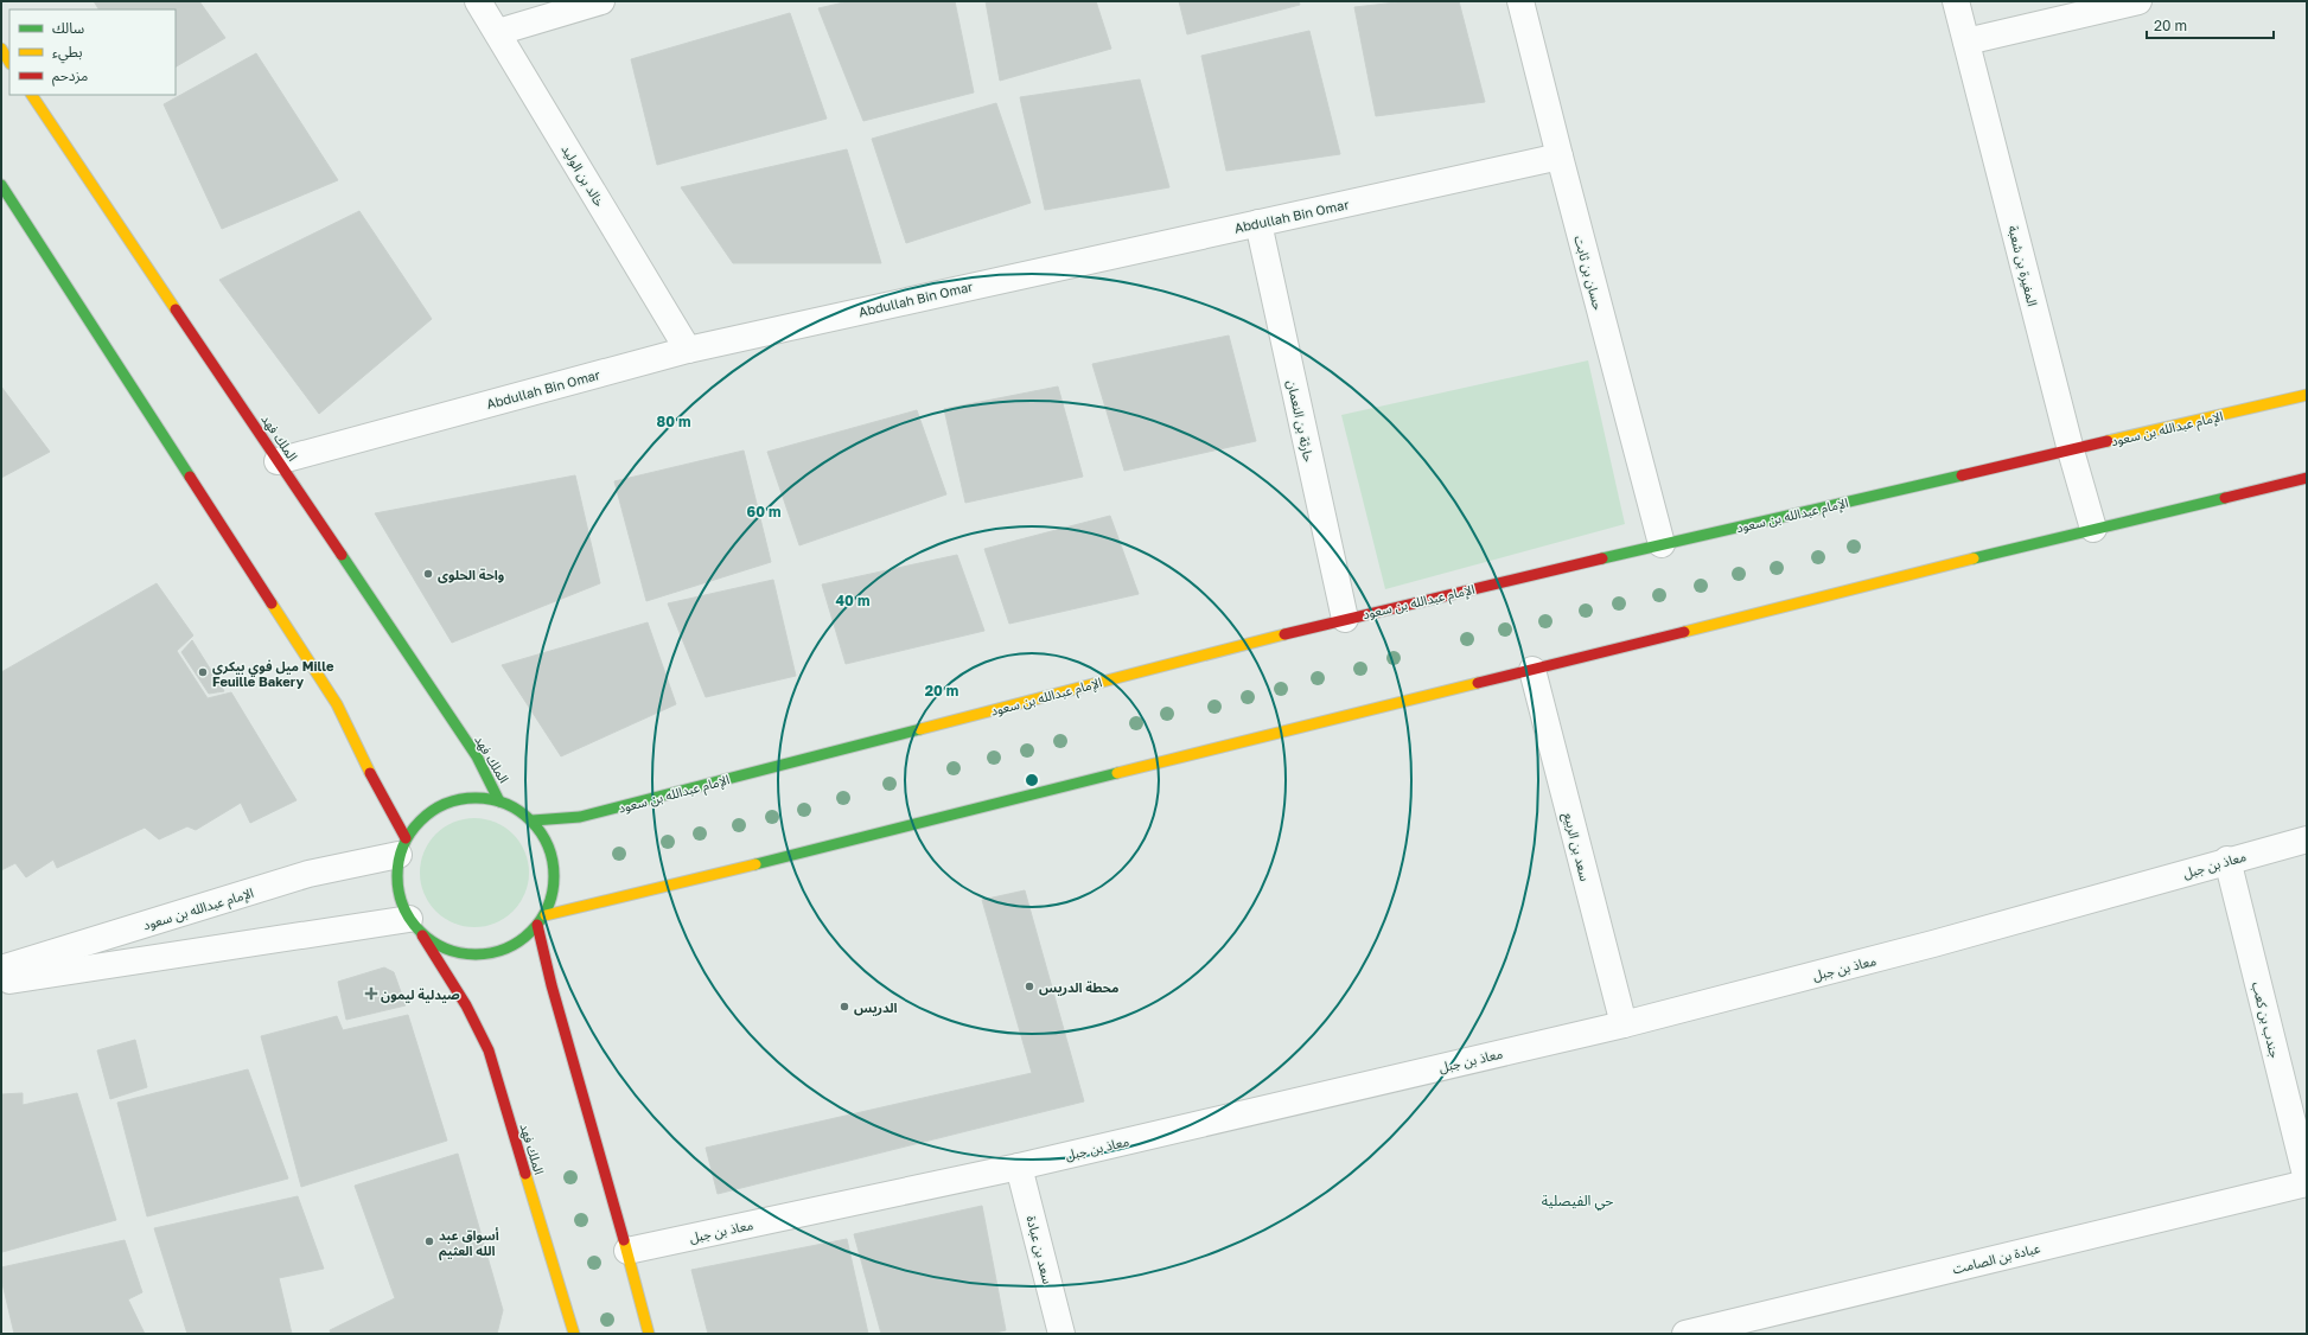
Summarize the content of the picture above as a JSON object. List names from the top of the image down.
{
  "streets": {
    "street": [
      "خالد بن الوليد",
      "Abdullah Bin Omar",
      "المغيرة بن شعبة",
      "حسان بن ثابت",
      "حارثة بن النعمان",
      "الإمام عبدالله بن سعود",
      "الملك فهد",
      "سعد بن الربيع",
      "معاذ بن جبل",
      "جندب بن كعب",
      "سعد بن عبادة",
      "عبادة بن الصامت"
    ]
  },
  "crossings": [
    ["خالد بن الوليد", "Abdullah Bin Omar"],
    ["Abdullah Bin Omar", "حسان بن ثابت"],
    ["Abdullah Bin Omar", "حارثة بن النعمان"],
    ["Abdullah Bin Omar", "الملك فهد"],
    ["المغيرة بن شعبة", "الإمام عبدالله بن سعود"],
    ["حسان بن ثابت", "الإمام عبدالله بن سعود"],
    ["حارثة بن النعمان", "الإمام عبدالله بن سعود"],
    ["الإمام عبدالله بن سعود", "الملك فهد"],
    ["سعد بن الربيع", "معاذ بن جبل"],
    ["معاذ بن جبل", "جندب بن كعب"],
    ["معاذ بن جبل", "سعد بن عبادة"],
    ["جندب بن كعب", "عبادة بن الصامت"]
  ],
  "districts": ["حي الفيصلية"],
  "places": {
    "other": [
      "واحة الحلوى",
      "ميل فوي بيكري Mille Feuille Bakery",
      "محطة الدريس",
      "الدريس",
      "أسواق عبد الله العثيم"
    ],
    "health": ["صيدلية ليمون"]
  },
  "legend": ["سالك", "بطيء", "مزدحم"],
  "scale_bar": "20 m",
  "rings": [
    "80 m",
    "60 m",
    "40 m",
    "20 m"
  ]
}
